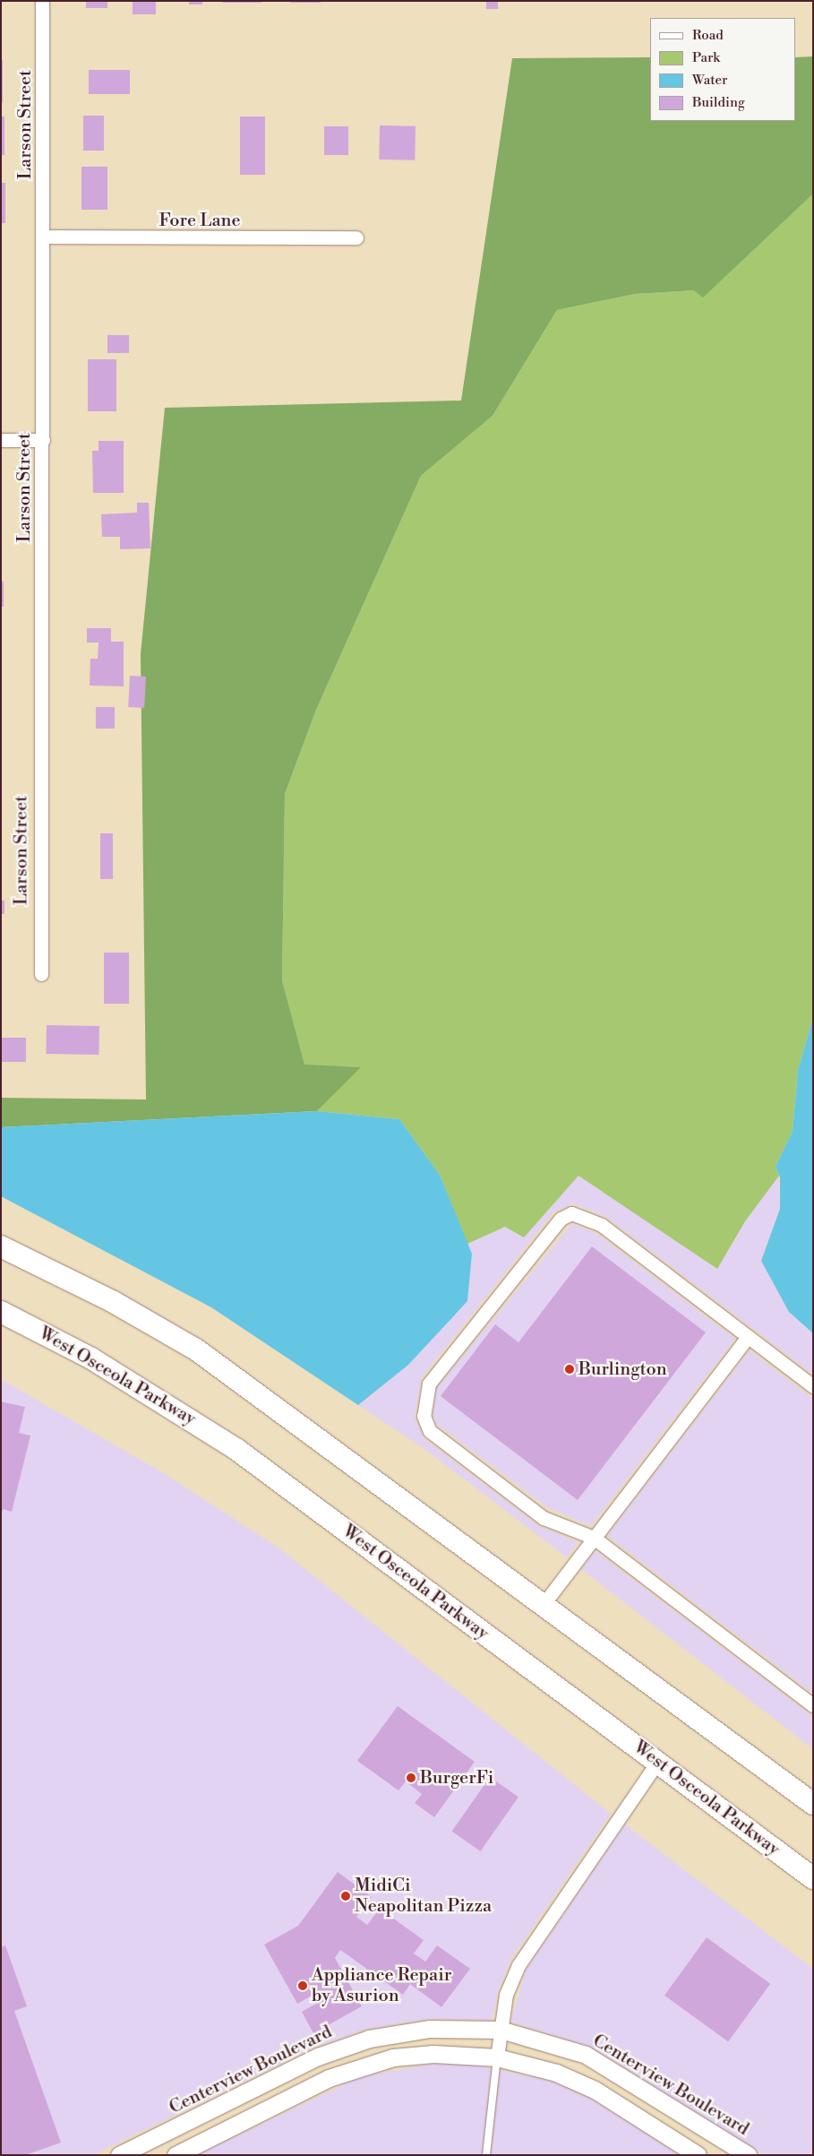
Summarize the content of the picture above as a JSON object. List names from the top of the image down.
{
  "streets": {
    "main road": ["West Osceola Parkway"],
    "street": ["Larson Street", "Fore Lane", "Centerview Boulevard"]
  },
  "crossings": [
    ["Larson Street", "Fore Lane"]
  ],
  "places": [
    "Burlington",
    "BurgerFi",
    "MidiCi Neapolitan Pizza",
    "Appliance Repair by Asurion"
  ],
  "legend": [
    "Road",
    "Park",
    "Water",
    "Building"
  ]
}
